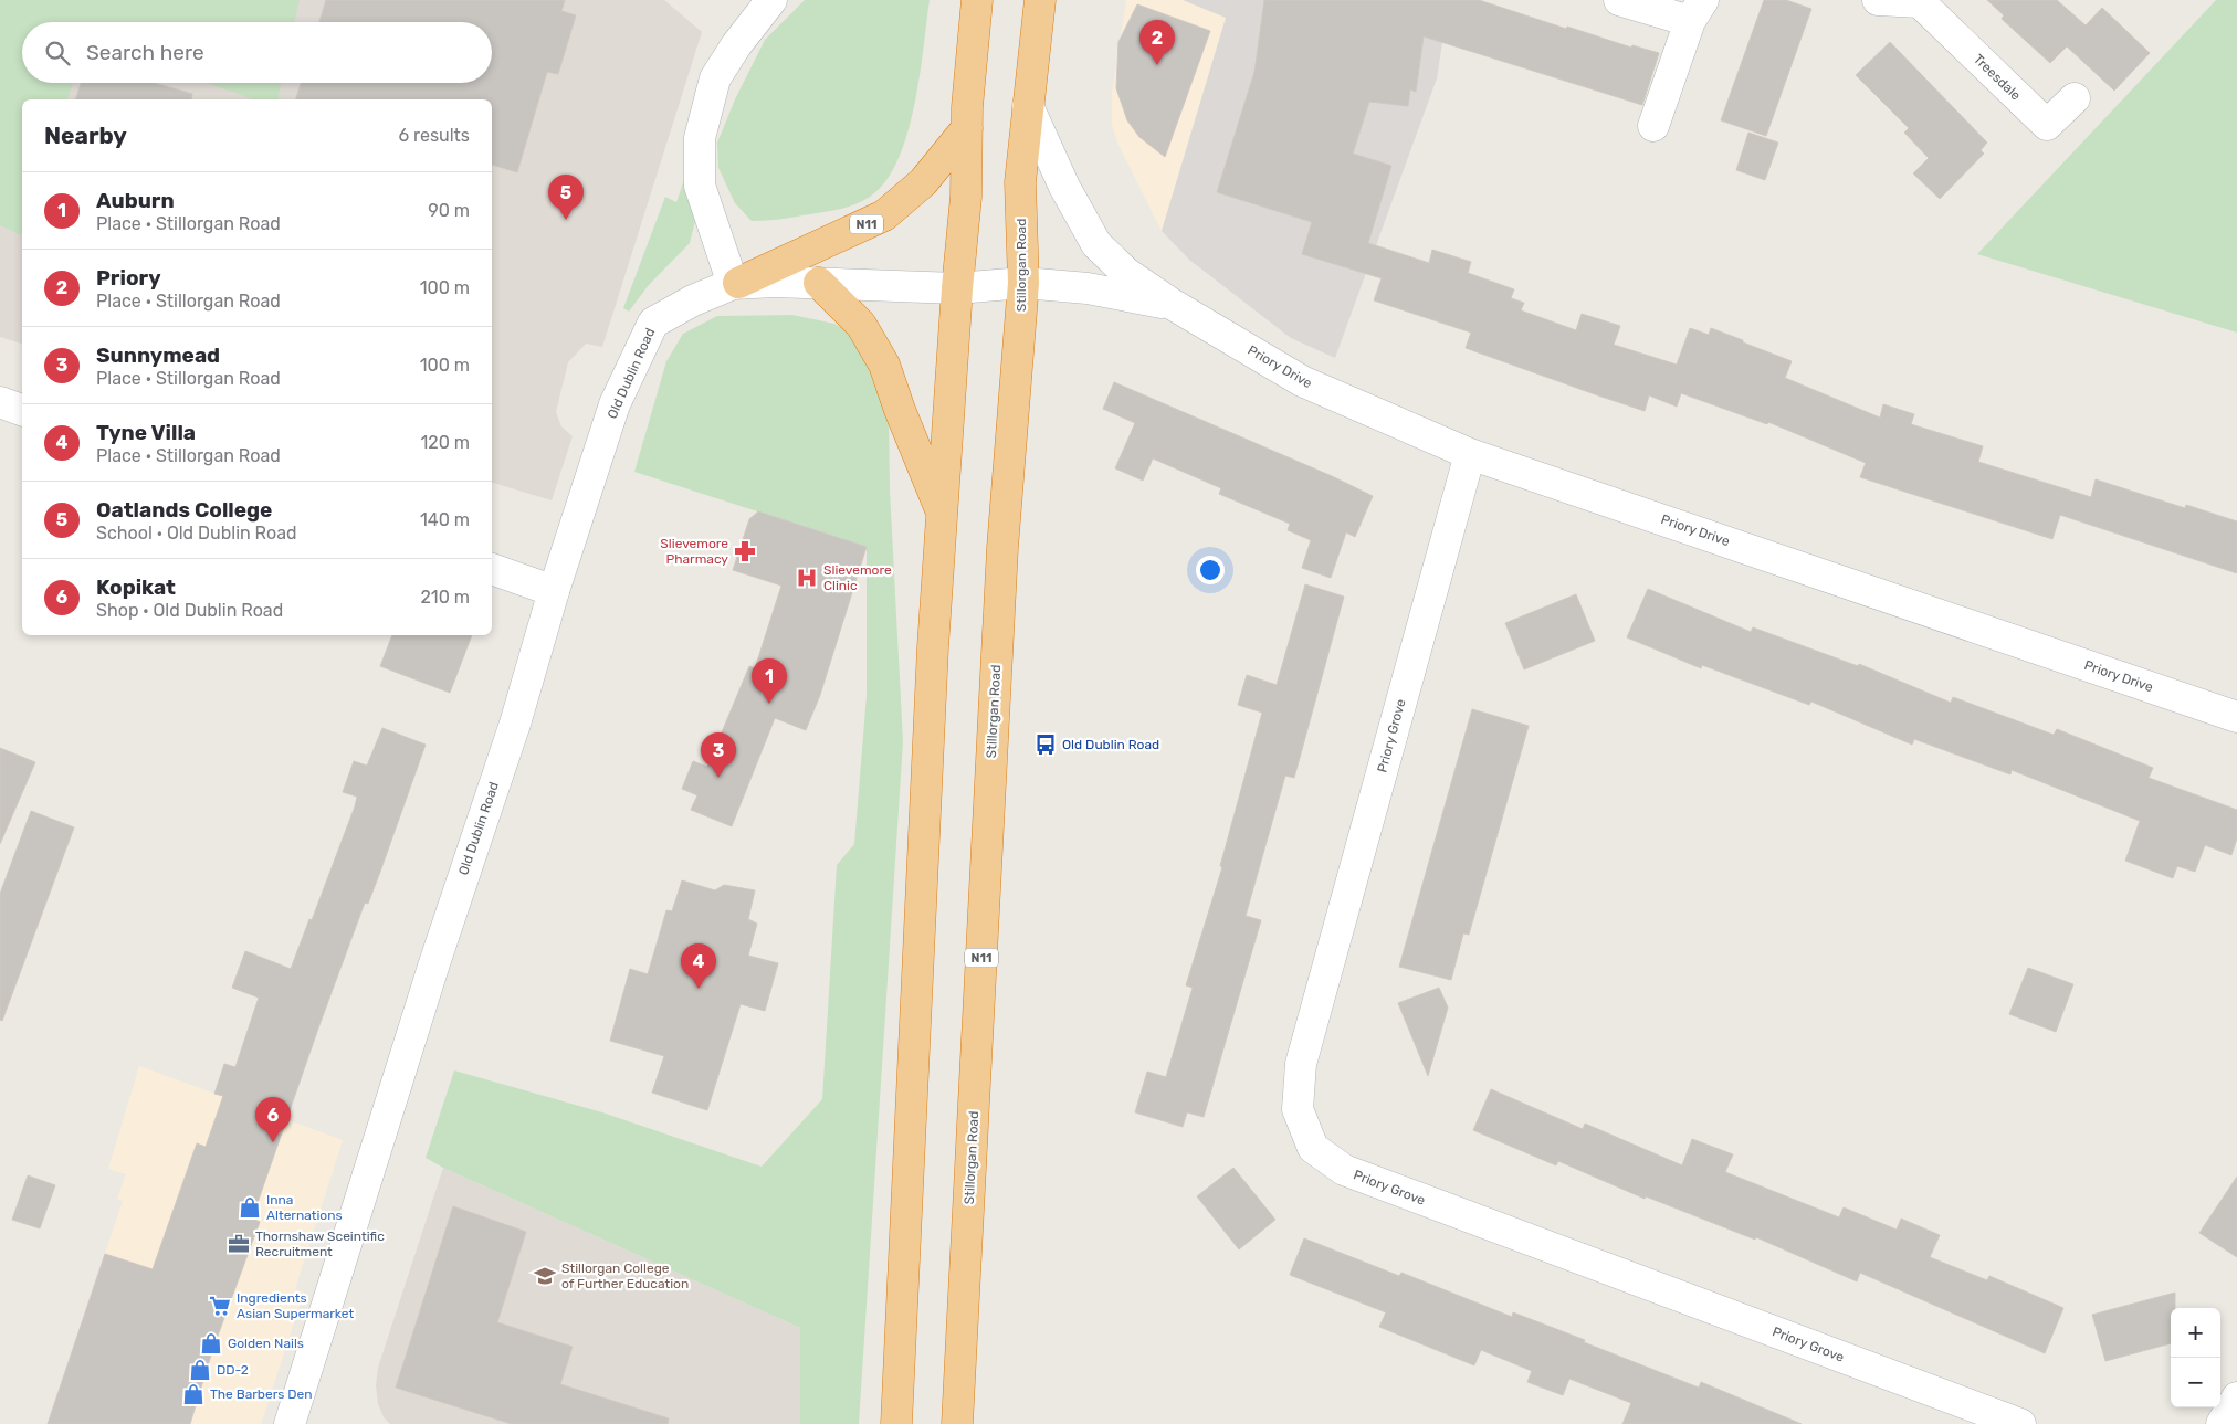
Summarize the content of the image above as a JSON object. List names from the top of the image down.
{
  "streets": {
    "highway": ["N11", "Stillorgan Road"],
    "street": [
      "Treesdale",
      "Priory Drive",
      "Old Dublin Road",
      "Priory Grove"
    ]
  },
  "crossings": [
    ["N11", "Old Dublin Road"],
    ["Stillorgan Road", "Priory Drive"],
    ["Stillorgan Road", "Old Dublin Road"],
    ["Priory Drive", "Old Dublin Road"],
    ["Priory Drive", "Priory Grove"]
  ],
  "places": {
    "pharmacy": ["Slievemore Pharmacy"],
    "hospital": ["Slievemore Clinic"],
    "bus stop": ["Old Dublin Road"],
    "shop": [
      "Inna Alternations",
      "Golden Nails",
      "DD-2",
      "The Barbers Den"
    ],
    "office": ["Thornshaw Sceintific Recruitment"],
    "school or university": ["Stillorgan College of Further Education"],
    "supermarket": ["Ingredients Asian Supermarket"]
  },
  "page": {
    "pins": [
      "2",
      "5",
      "1",
      "3",
      "4",
      "6"
    ],
    "search": "Search here",
    "heading": ["Nearby", "6 results"],
    "list": [
      {
        "mark": "1",
        "name": "Auburn",
        "note": "Place · Stillorgan Road",
        "value": "90 m"
      },
      {
        "mark": "2",
        "name": "Priory",
        "note": "Place · Stillorgan Road",
        "value": "100 m"
      },
      {
        "mark": "3",
        "name": "Sunnymead",
        "note": "Place · Stillorgan Road",
        "value": "100 m"
      },
      {
        "mark": "4",
        "name": "Tyne Villa",
        "note": "Place · Stillorgan Road",
        "value": "120 m"
      },
      {
        "mark": "5",
        "name": "Oatlands College",
        "note": "School · Old Dublin Road",
        "value": "140 m"
      },
      {
        "mark": "6",
        "name": "Kopikat",
        "note": "Shop · Old Dublin Road",
        "value": "210 m"
      }
    ],
    "map_buttons": ["+", "−"]
  }
}
